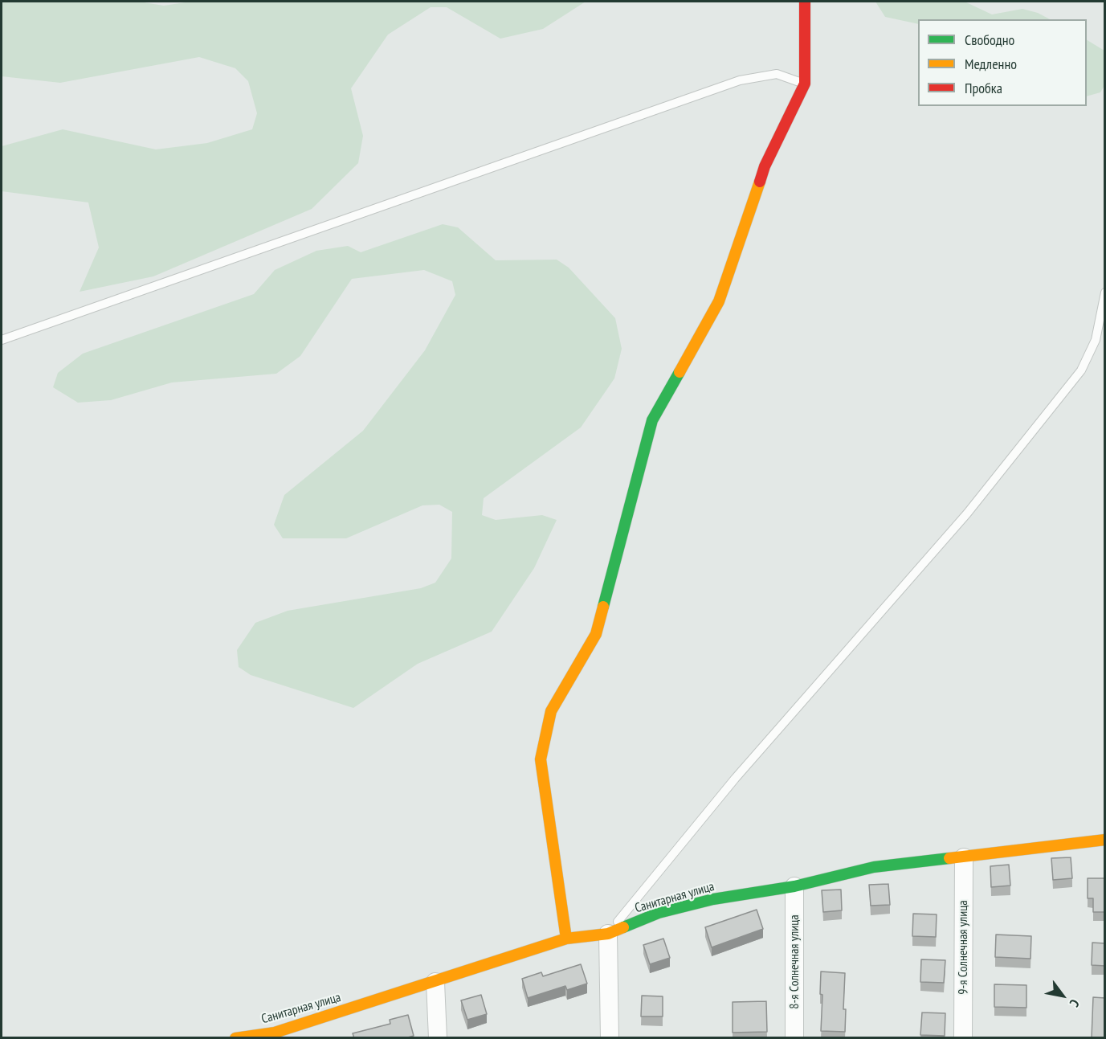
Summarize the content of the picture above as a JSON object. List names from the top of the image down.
{
  "streets": {
    "street": ["Санитарная улица", "9-я Солнечная улица", "8-я Солнечная улица"]
  },
  "crossings": [
    ["Санитарная улица", "9-я Солнечная улица"],
    ["Санитарная улица", "8-я Солнечная улица"]
  ],
  "legend": ["Свободно", "Медленно", "Пробка"],
  "north": "bottom right"
}
